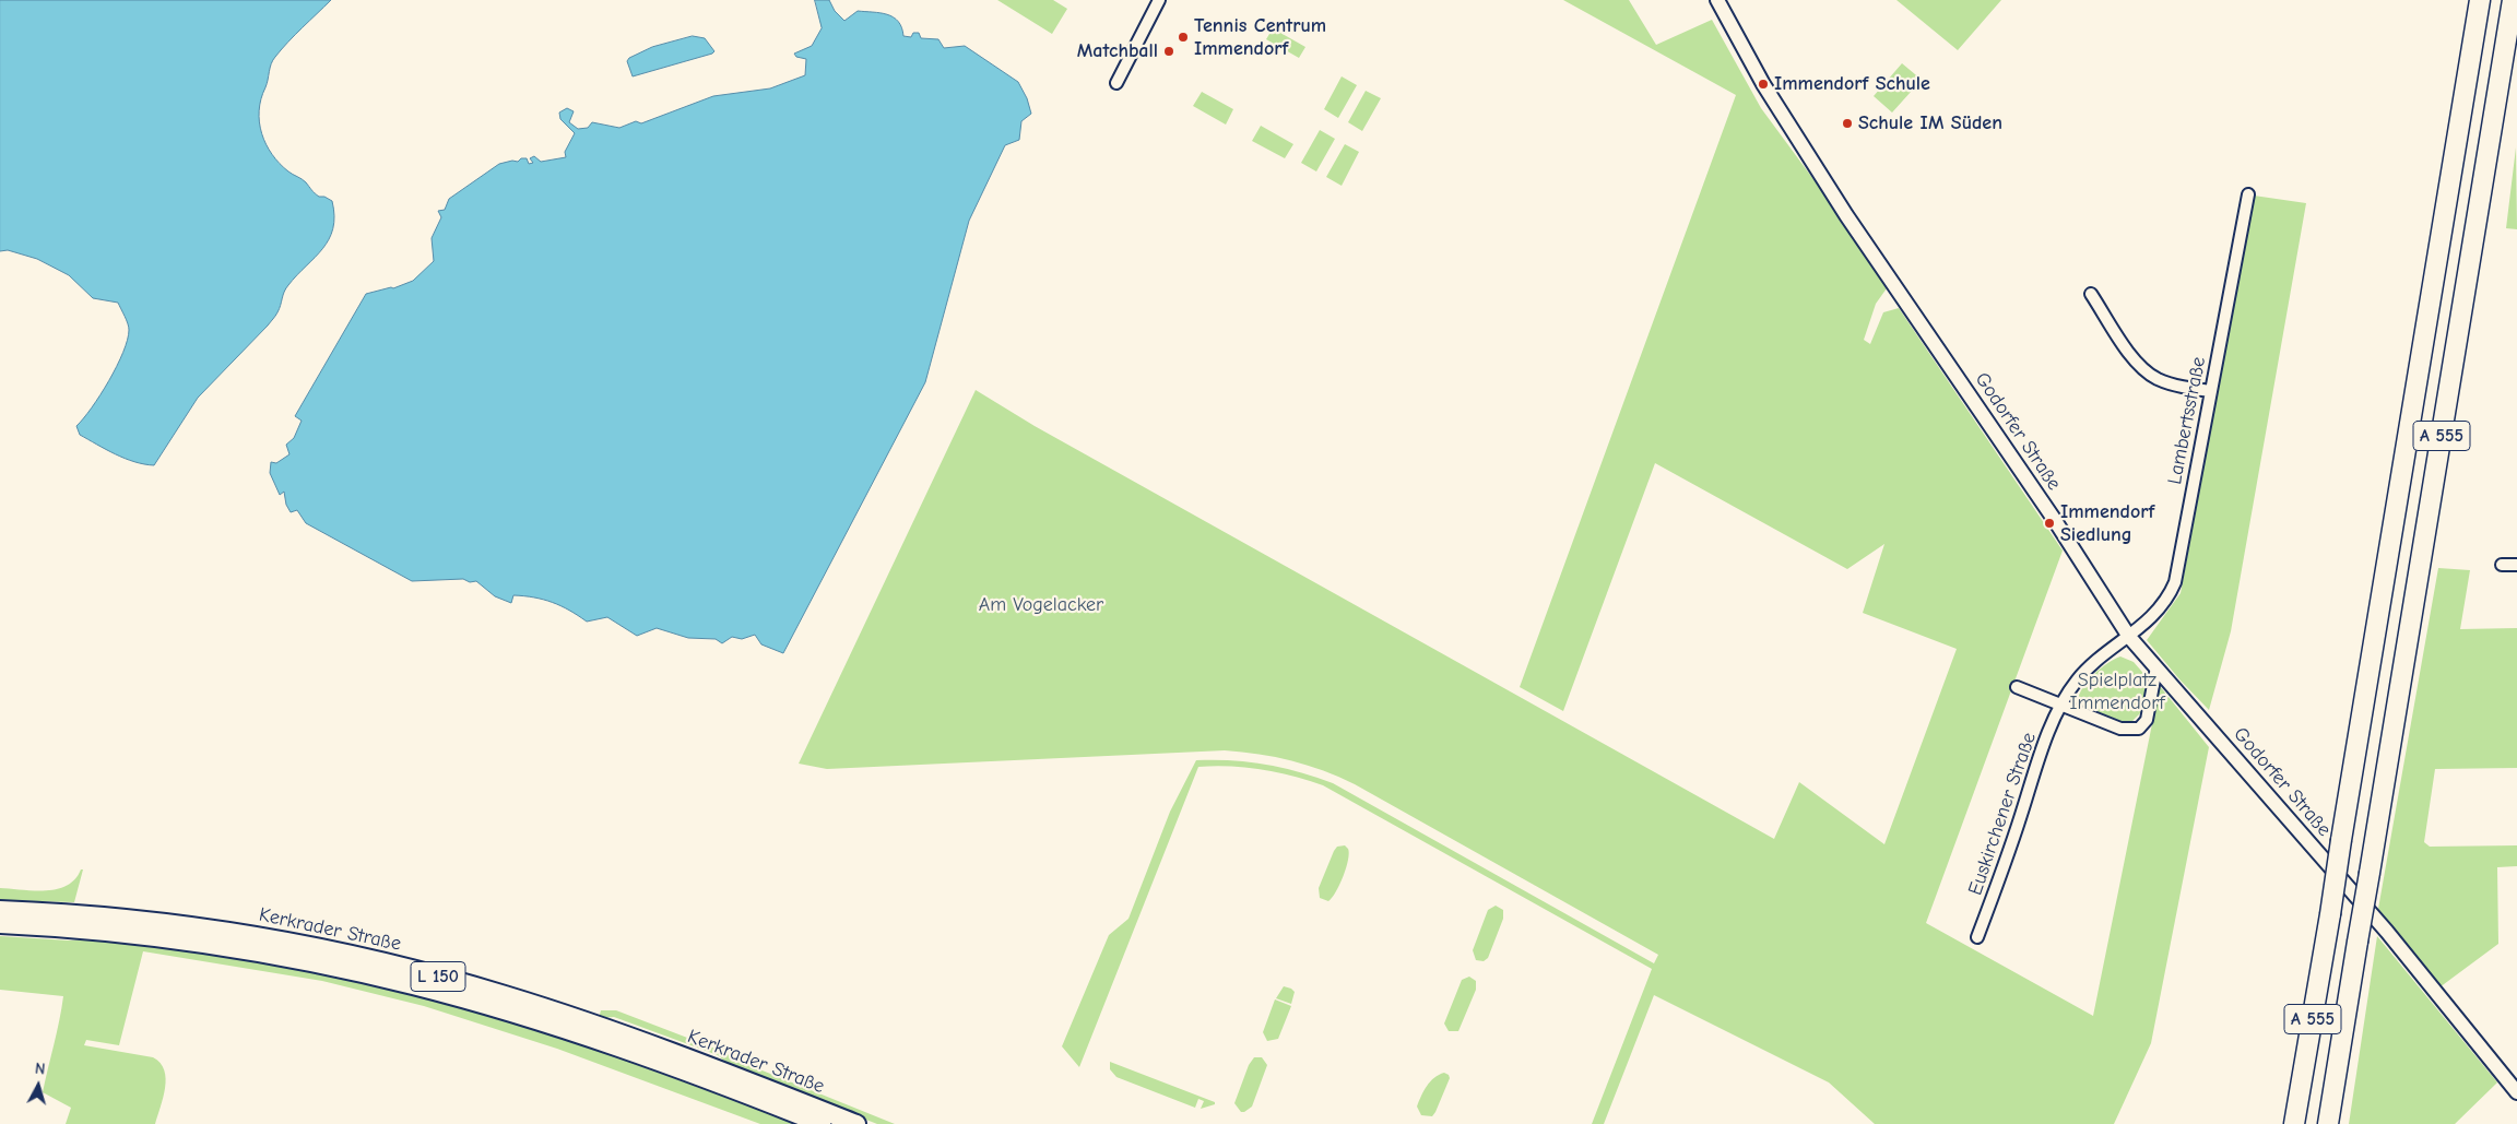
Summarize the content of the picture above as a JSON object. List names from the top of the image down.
{
  "streets": {
    "highway": ["A 555", "Kerkrader Straße", "L 150"],
    "street": ["Lambertsstraße", "Godorfer Straße", "Euskirchener Straße"]
  },
  "crossings": [
    ["Lambertsstraße", "Godorfer Straße"],
    ["Lambertsstraße", "Euskirchener Straße"],
    ["Godorfer Straße", "Euskirchener Straße"]
  ],
  "parks": ["Am Vogelacker", "Spielplatz Immendorf"],
  "places": [
    "Tennis Centrum Immendorf",
    "Matchball",
    "Immendorf Schule",
    "Schule IM Süden",
    "Immendorf Siedlung"
  ],
  "north": "top"
}
